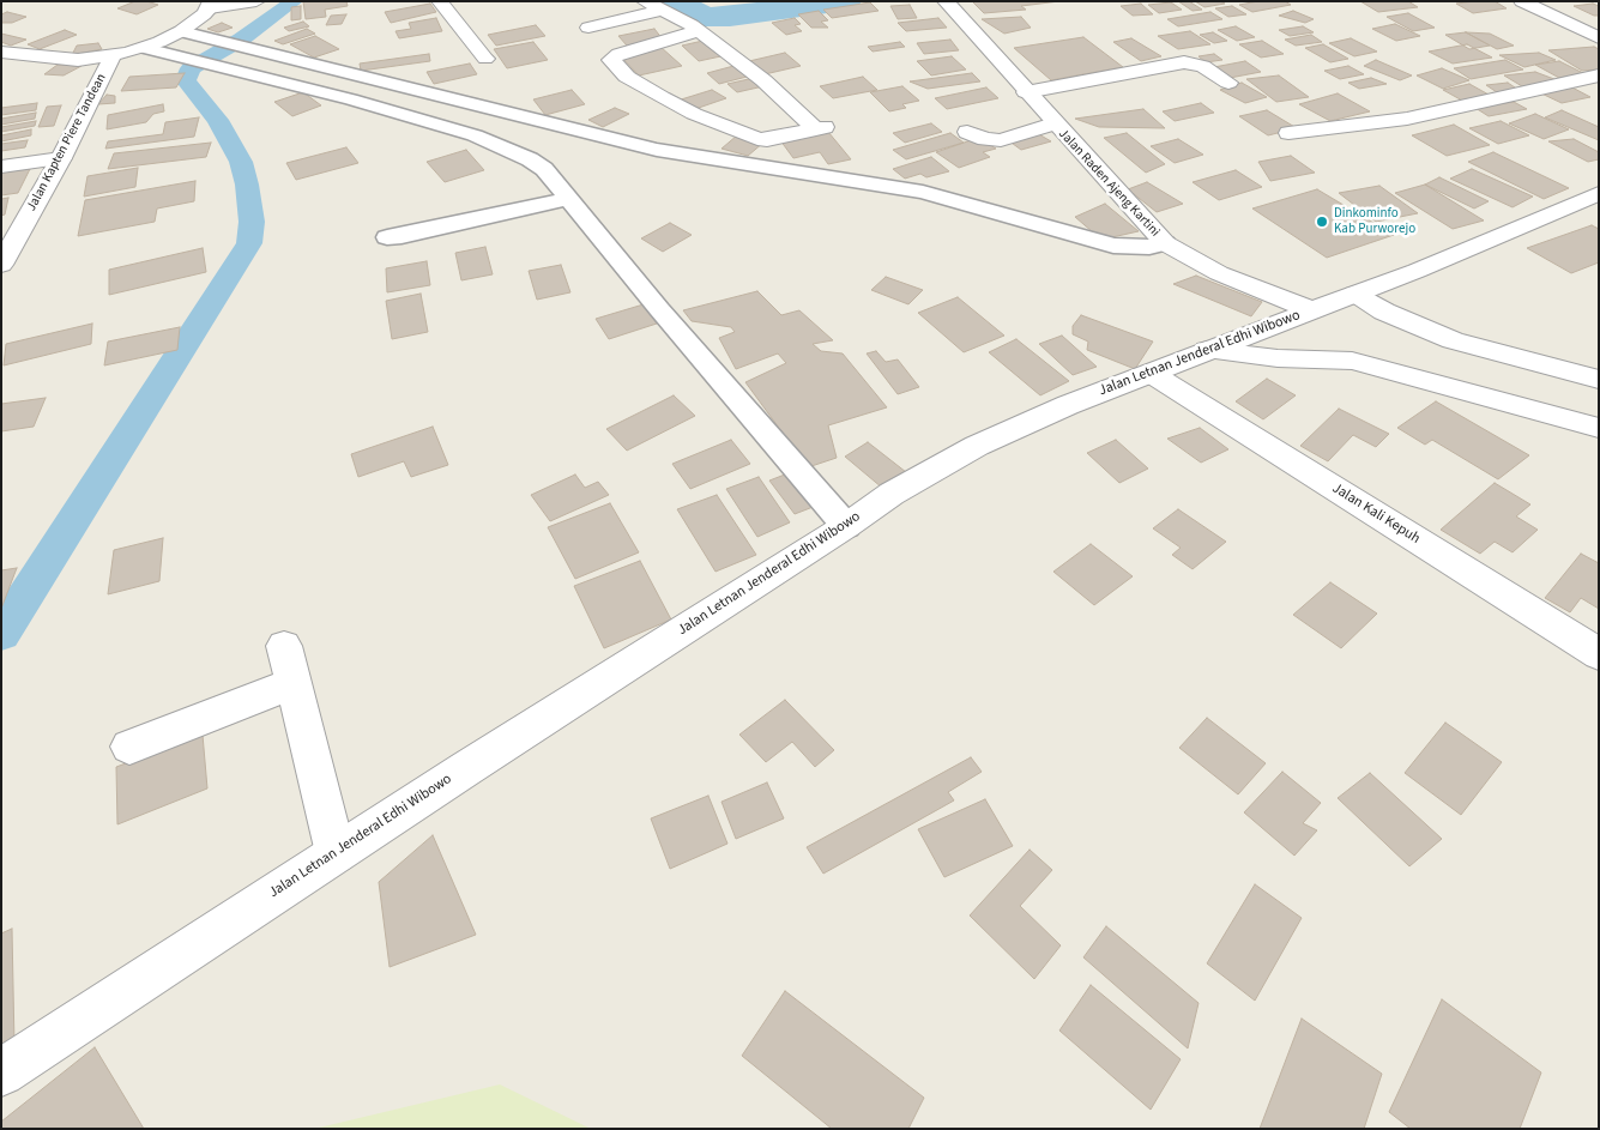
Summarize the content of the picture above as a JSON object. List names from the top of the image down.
{
  "streets": {
    "street": [
      "Jalan Kapten Piere Tandean",
      "Jalan Raden Ajeng Kartini",
      "Jalan Letnan Jenderal Edhi Wibowo",
      "Jalan Kali Kepuh"
    ]
  },
  "crossings": [
    ["Jalan Raden Ajeng Kartini", "Jalan Letnan Jenderal Edhi Wibowo"],
    ["Jalan Letnan Jenderal Edhi Wibowo", "Jalan Kali Kepuh"]
  ],
  "places": ["Dinkominfo Kab Purworejo"]
}
